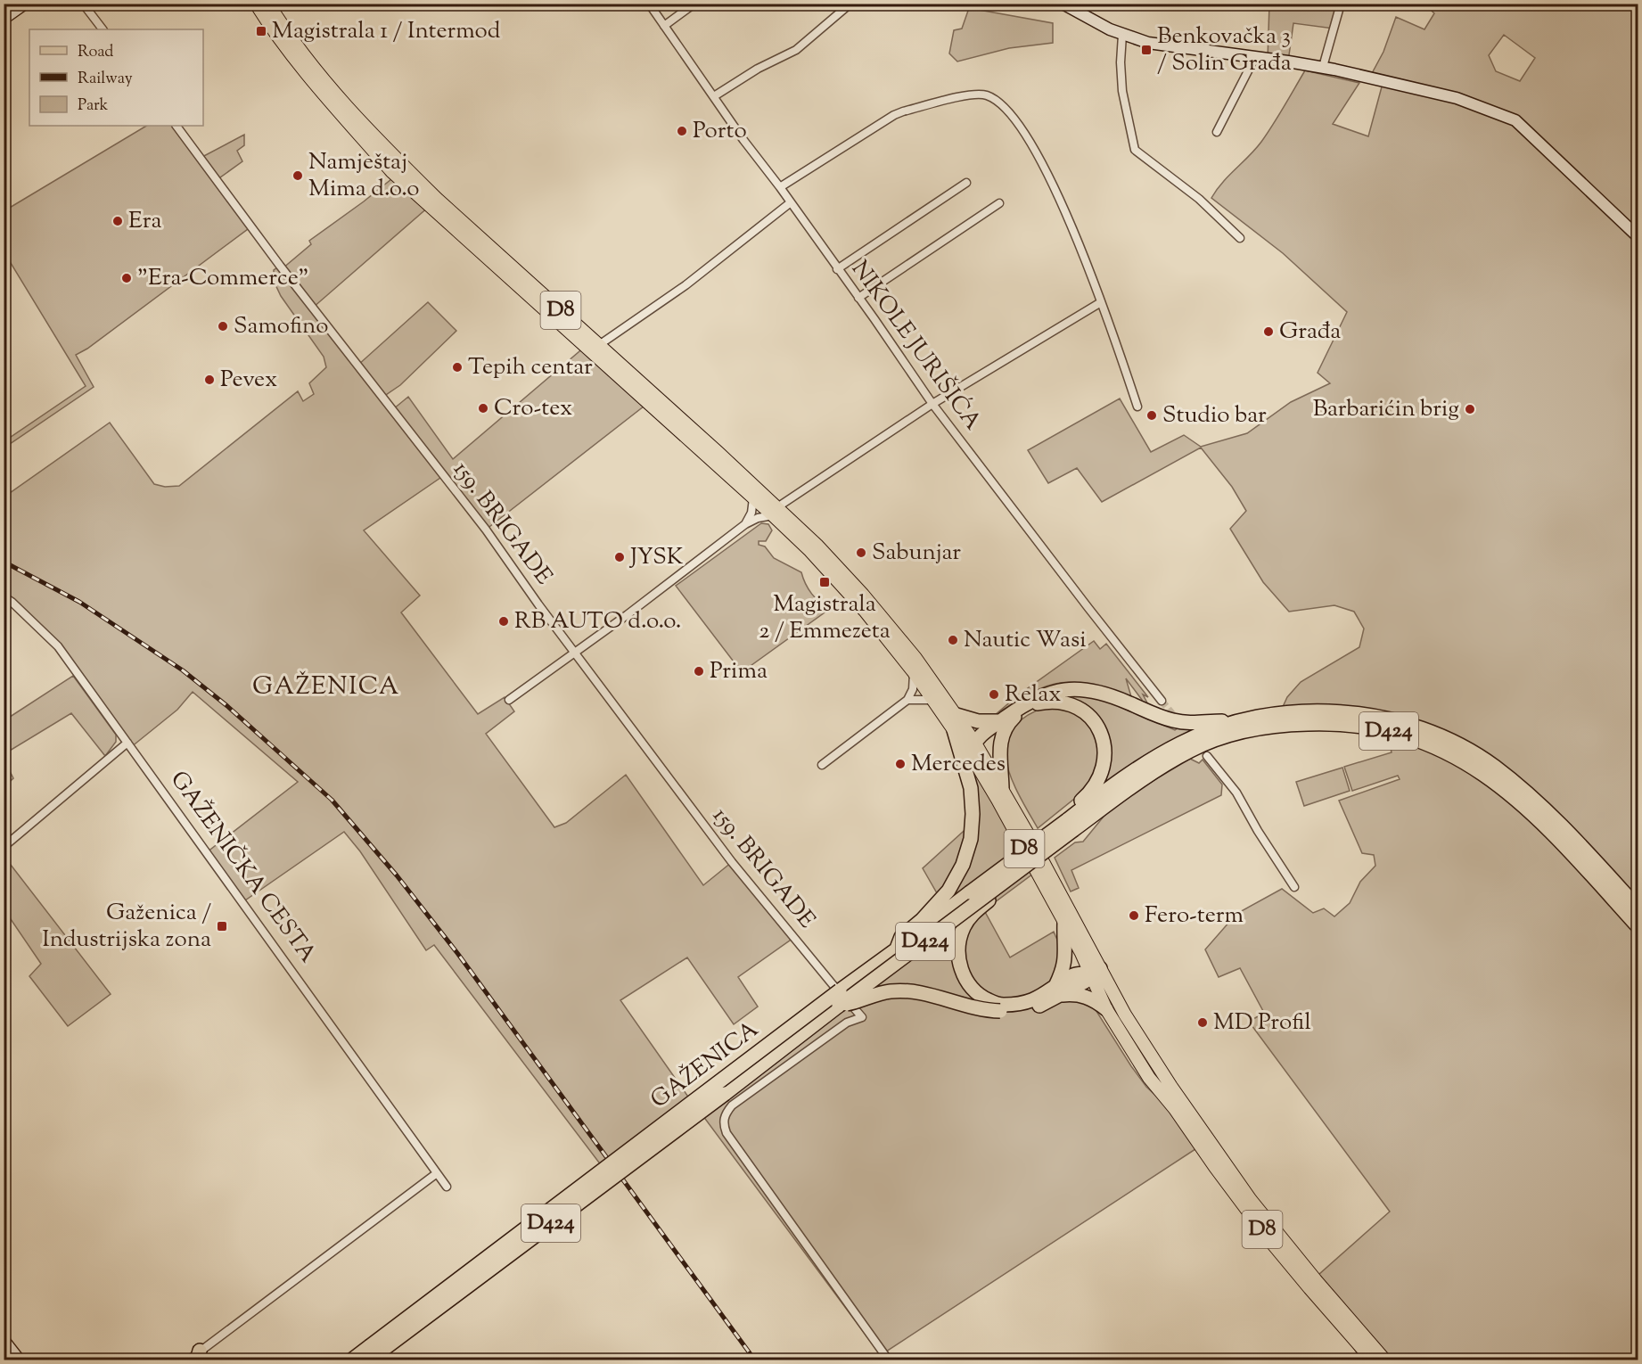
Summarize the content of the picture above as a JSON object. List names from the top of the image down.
{
  "streets": {
    "highway": ["D424", "GAŽENICA"],
    "main road": ["D8"],
    "street": ["NIKOLE JURIŠIĆA", "159. BRIGADE", "GAŽENIČKA CESTA"]
  },
  "crossings": [
    ["D424", "GAŽENICA"]
  ],
  "districts": ["GAŽENICA"],
  "places": {
    "transit": [
      "Magistrala 1 / Intermod",
      "Benkovačka 3 / Solin Građa",
      "Magistrala 2 / Emmezeta",
      "Gaženica / Industrijska zona"
    ],
    "other": [
      "Porto",
      "Namještaj Mima d.o.o",
      "Era",
      "\"Era-Commerce\"",
      "Samofino",
      "Građa",
      "Tepih centar",
      "Pevex",
      "Cro-tex",
      "Barbarićin brig",
      "Studio bar",
      "Sabunjar",
      "JYSK",
      "RB AUTO d.o.o.",
      "Nautic Wasi",
      "Prima",
      "Relax",
      "Mercedes",
      "Fero-term",
      "MD Profil"
    ]
  },
  "legend": ["Road", "Railway", "Park"]
}
